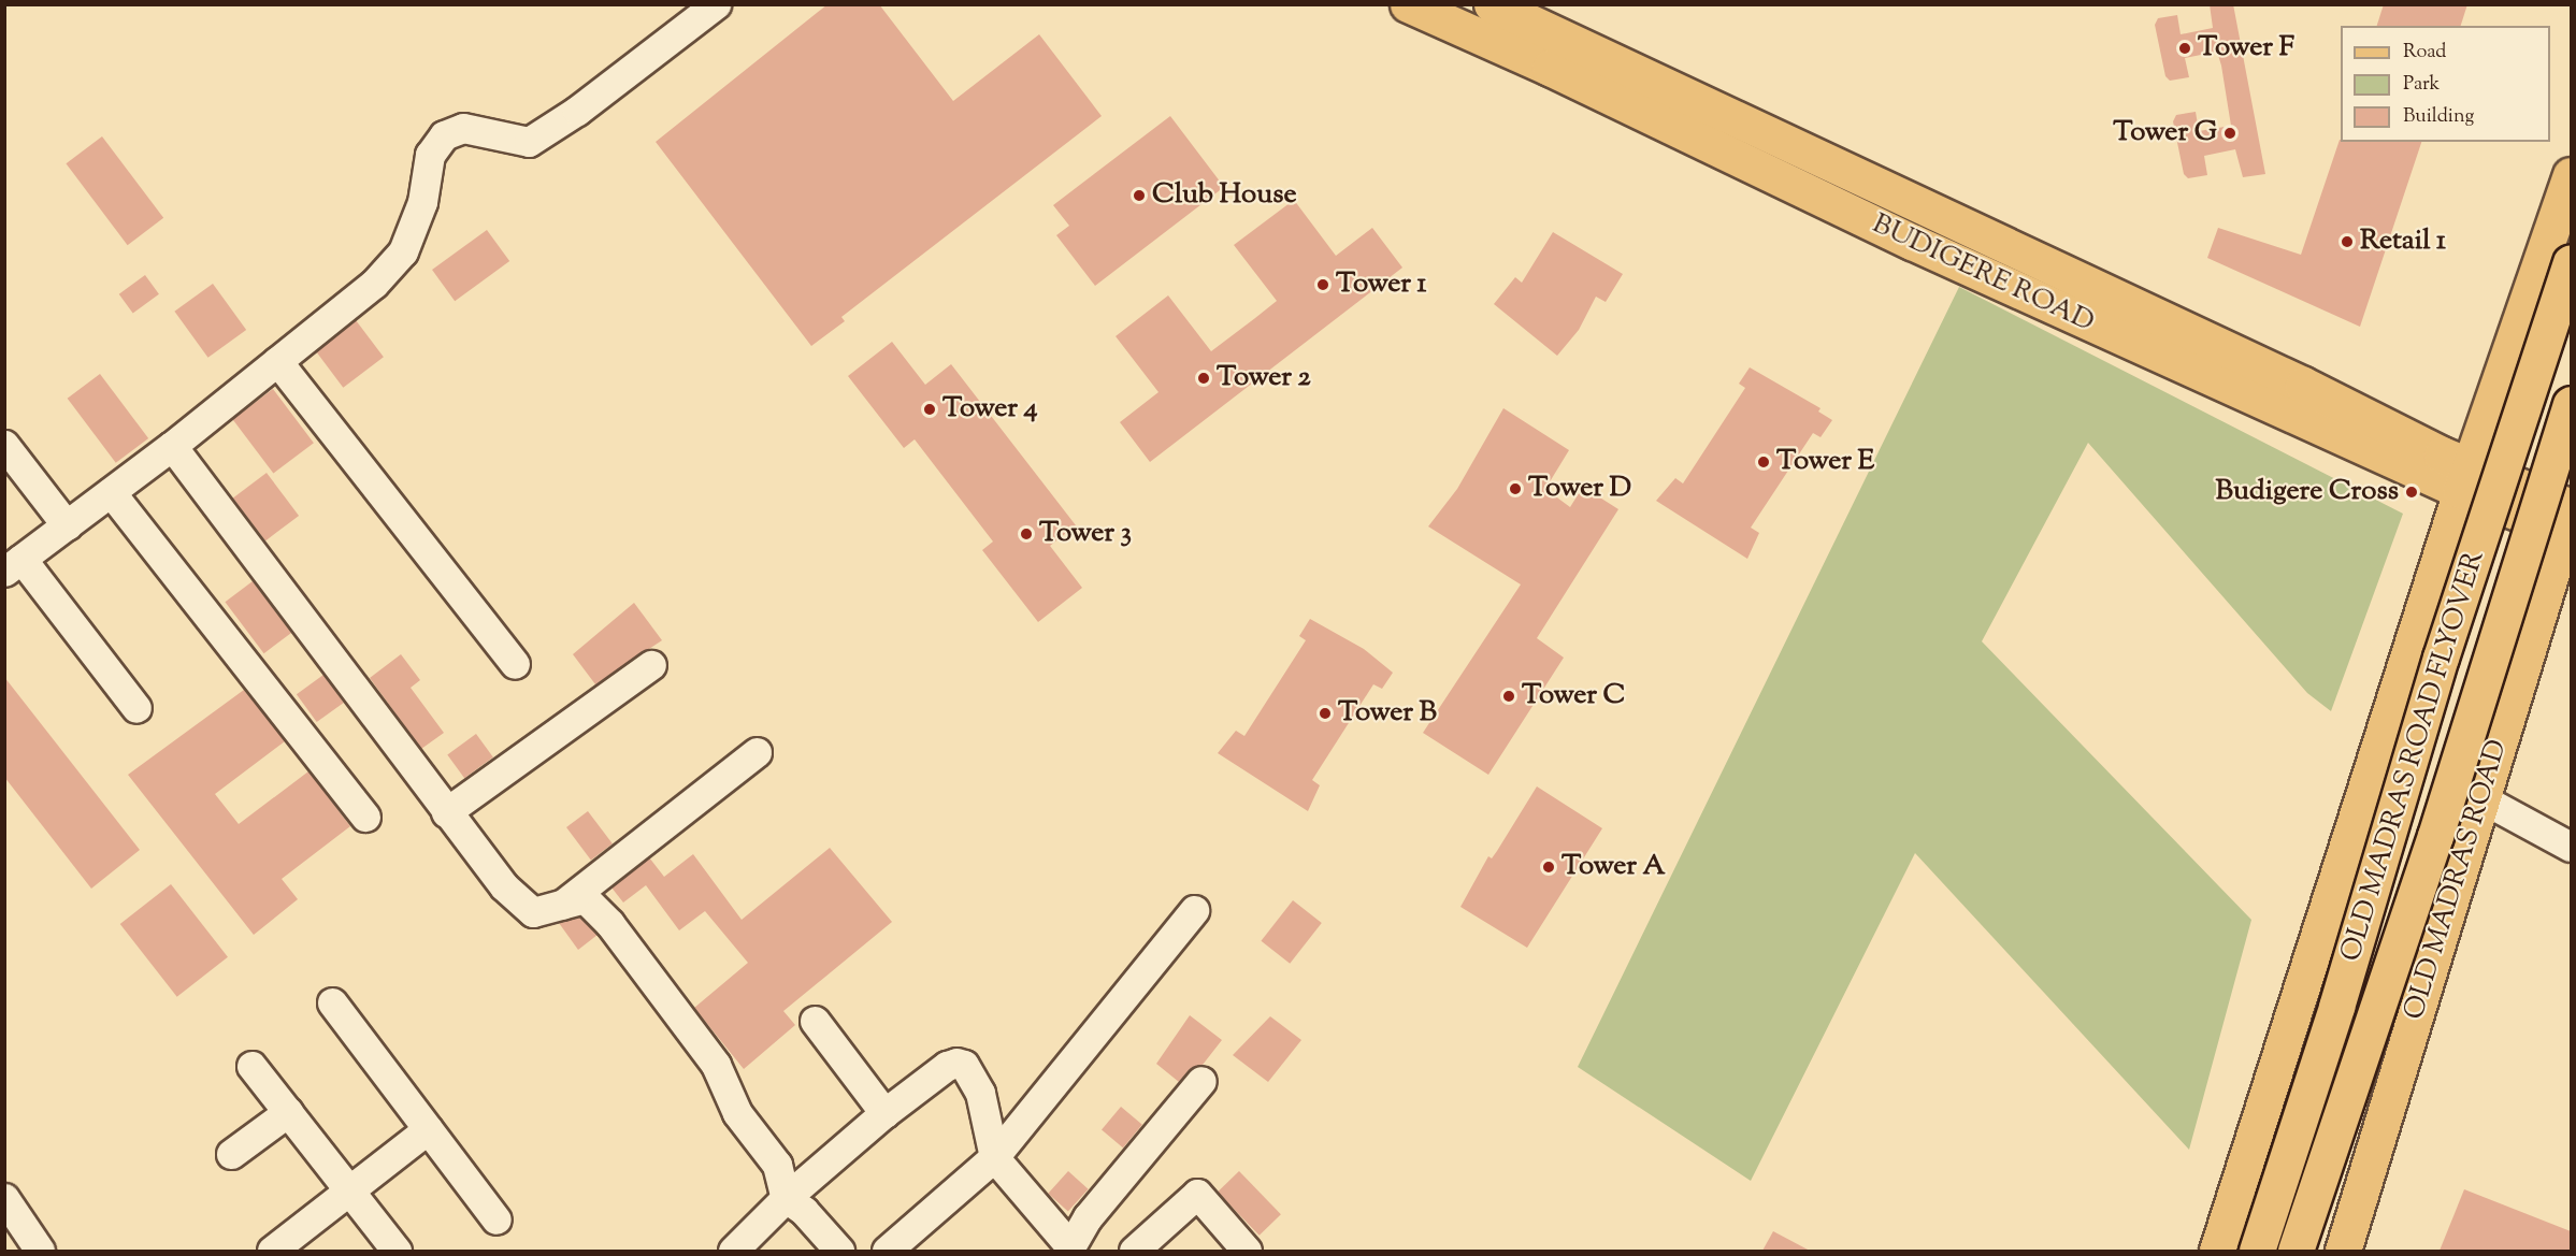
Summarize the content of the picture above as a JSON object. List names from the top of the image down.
{
  "streets": {
    "main road": ["BUDIGERE ROAD", "OLD MADRAS ROAD FLYOVER", "OLD MADRAS ROAD"]
  },
  "crossings": [
    ["BUDIGERE ROAD", "OLD MADRAS ROAD"]
  ],
  "places": [
    "Tower F",
    "Tower G",
    "Club House",
    "Retail 1",
    "Tower 1",
    "Tower 2",
    "Tower 4",
    "Tower E",
    "Tower D",
    "Budigere Cross",
    "Tower 3",
    "Tower C",
    "Tower B",
    "Tower A"
  ],
  "legend": ["Road", "Park", "Building"]
}
